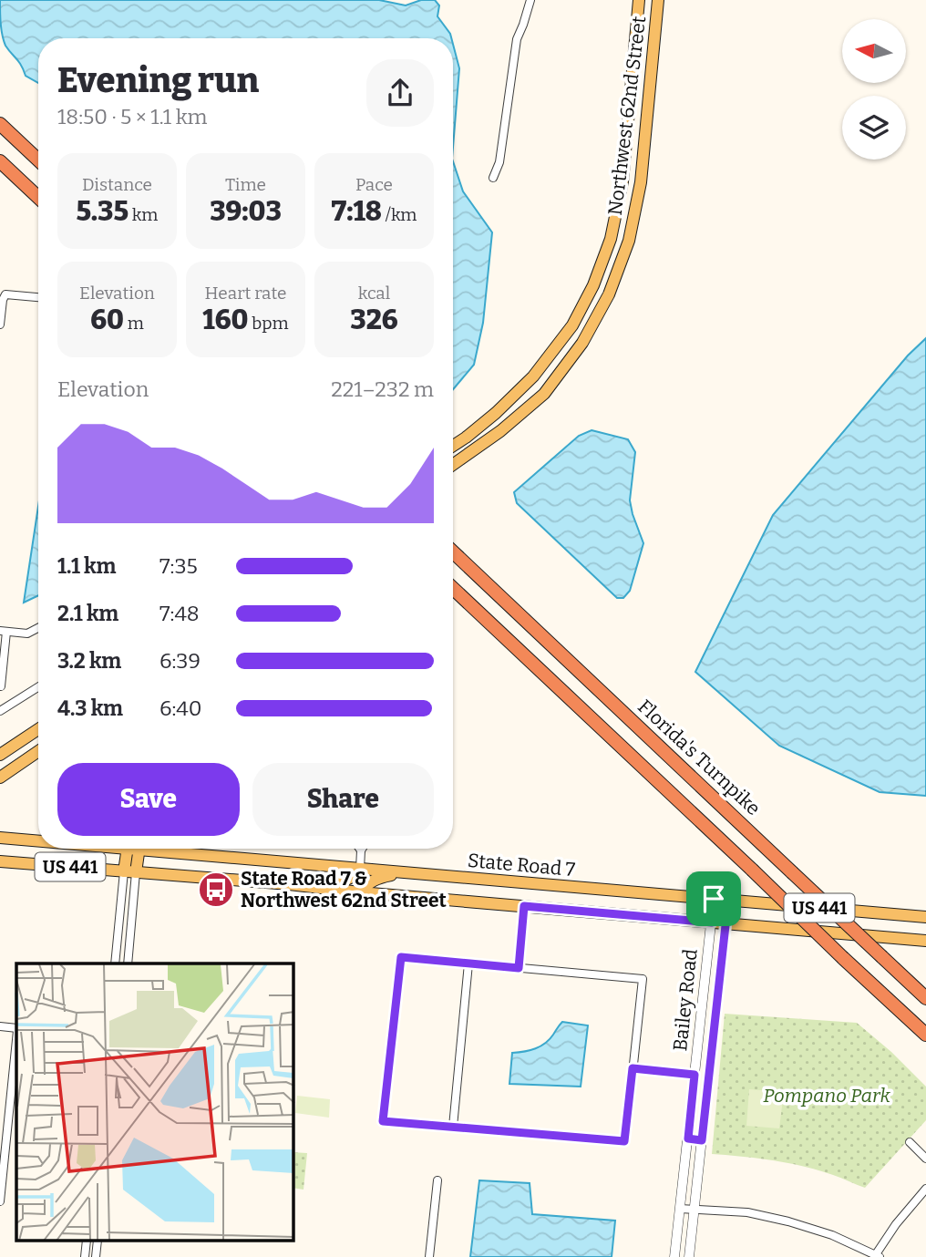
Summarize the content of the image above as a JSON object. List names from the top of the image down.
{
  "streets": {
    "highway": ["Florida's Turnpike"],
    "main road": ["Northwest 62nd Street", "State Road 7", "US 441"],
    "street": ["Bailey Road"]
  },
  "crossings": [
    ["State Road 7", "Bailey Road"],
    ["US 441", "Bailey Road"]
  ],
  "parks": ["Pompano Park"],
  "places": {
    "bus stop": ["State Road 7 & Northwest 62nd Street"]
  },
  "north": "left",
  "page": {
    "heading": ["Evening run", "18:50 · 5 × 1.1 km"],
    "stats": [
      ["Distance", "5.35 km"],
      ["Time", "39:03"],
      ["Pace", "7:18 /km"],
      ["Elevation", "60 m"],
      ["Heart rate", "160 bpm"],
      ["kcal", "326"]
    ],
    "chart": ["Elevation", "221–232 m"],
    "list": [
      {
        "name": "1.1 km",
        "note": "7:35"
      },
      {
        "name": "2.1 km",
        "note": "7:48"
      },
      {
        "name": "3.2 km",
        "note": "6:39"
      },
      {
        "name": "4.3 km",
        "note": "6:40"
      }
    ],
    "buttons": ["Save", "Share"]
  }
}
